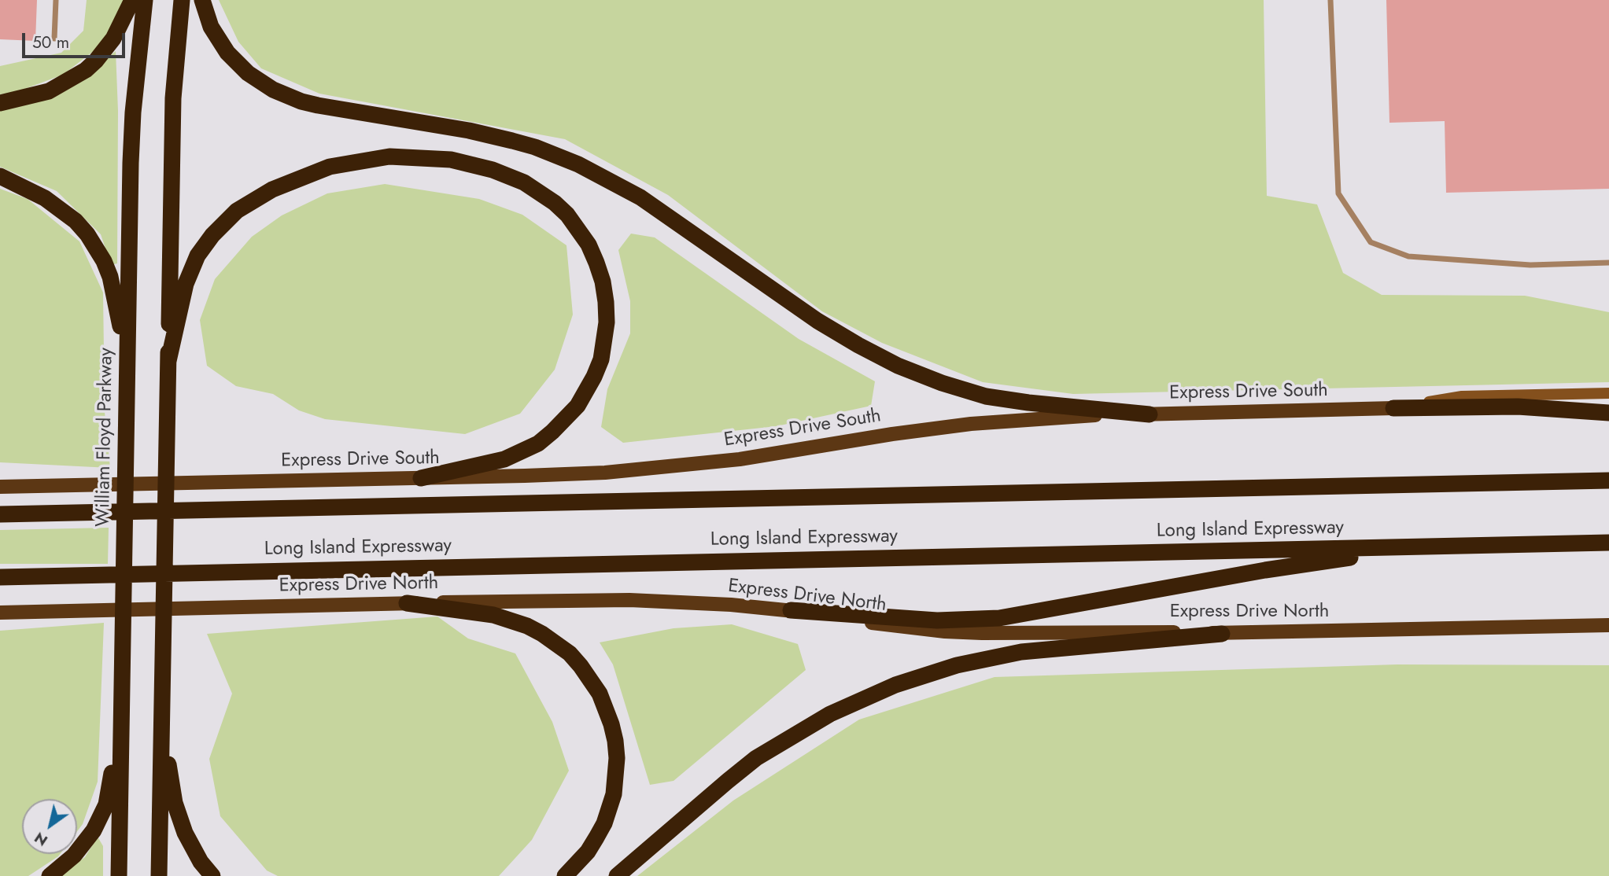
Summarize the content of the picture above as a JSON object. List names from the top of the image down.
{
  "streets": {
    "highway": ["William Floyd Parkway", "Long Island Expressway"],
    "main road": ["Express Drive South", "Express Drive North"]
  },
  "scale_bar": "50 m",
  "north": "bottom left"
}
